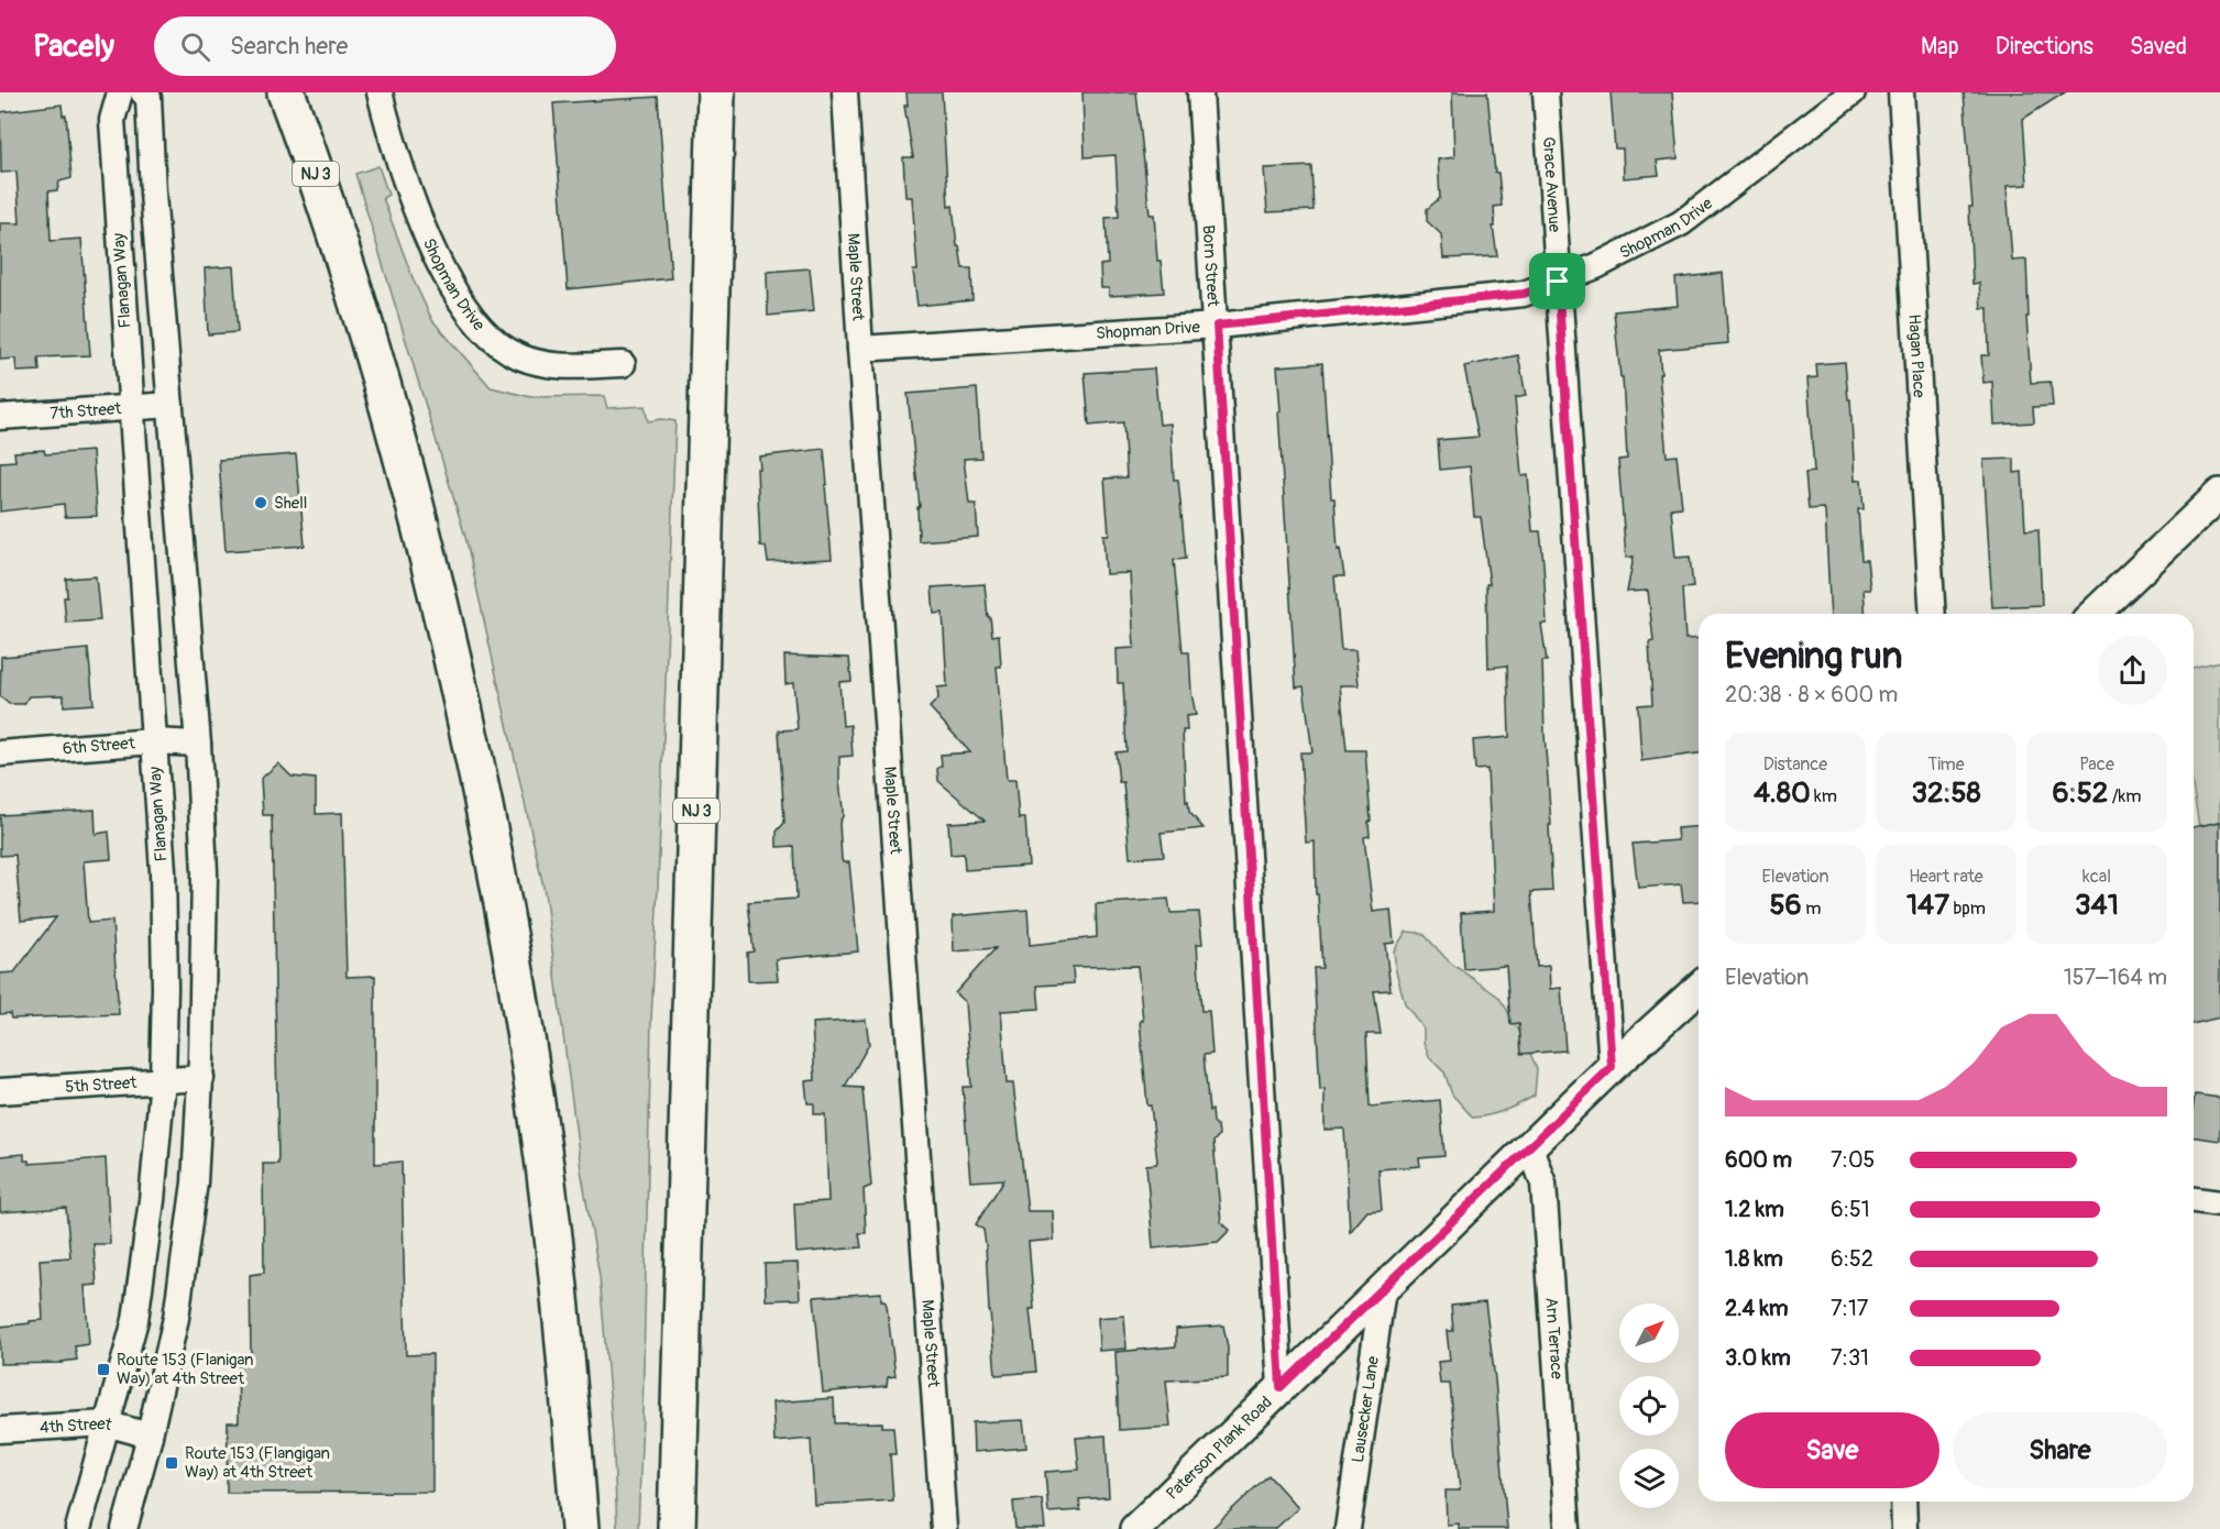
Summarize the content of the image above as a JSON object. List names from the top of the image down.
{
  "streets": {
    "highway": ["NJ 3"],
    "street": [
      "Grace Avenue",
      "Shopman Drive",
      "Born Street",
      "Maple Street",
      "Flanagan Way",
      "Hagan Place",
      "7th Street",
      "6th Street",
      "5th Street",
      "Arn Terrace",
      "Lausecker Lane",
      "4th Street",
      "Paterson Plank Road"
    ]
  },
  "crossings": [
    ["Grace Avenue", "Shopman Drive"],
    ["Grace Avenue", "Paterson Plank Road"],
    ["Shopman Drive", "Born Street"],
    ["Shopman Drive", "Maple Street"],
    ["Born Street", "Paterson Plank Road"],
    ["Flanagan Way", "7th Street"],
    ["Flanagan Way", "6th Street"],
    ["Flanagan Way", "5th Street"],
    ["Flanagan Way", "4th Street"],
    ["Arn Terrace", "Paterson Plank Road"],
    ["Lausecker Lane", "Paterson Plank Road"]
  ],
  "places": {
    "other": ["Shell"],
    "transit": ["Route 153 (Flanigan Way) at 4th Street", "Route 153 (Flangigan Way) at 4th Street"]
  },
  "north": "top right",
  "page": {
    "header": "Pacely",
    "search": "Search here",
    "nav": ["Map", "Directions", "Saved"],
    "heading": ["Evening run", "20:38 · 8 × 600 m"],
    "stats": [
      ["Distance", "4.80 km"],
      ["Time", "32:58"],
      ["Pace", "6:52 /km"],
      ["Elevation", "56 m"],
      ["Heart rate", "147 bpm"],
      ["kcal", "341"]
    ],
    "chart": ["Elevation", "157–164 m"],
    "list": [
      {
        "name": "600 m",
        "note": "7:05"
      },
      {
        "name": "1.2 km",
        "note": "6:51"
      },
      {
        "name": "1.8 km",
        "note": "6:52"
      },
      {
        "name": "2.4 km",
        "note": "7:17"
      },
      {
        "name": "3.0 km",
        "note": "7:31"
      }
    ],
    "buttons": ["Save", "Share"]
  }
}
